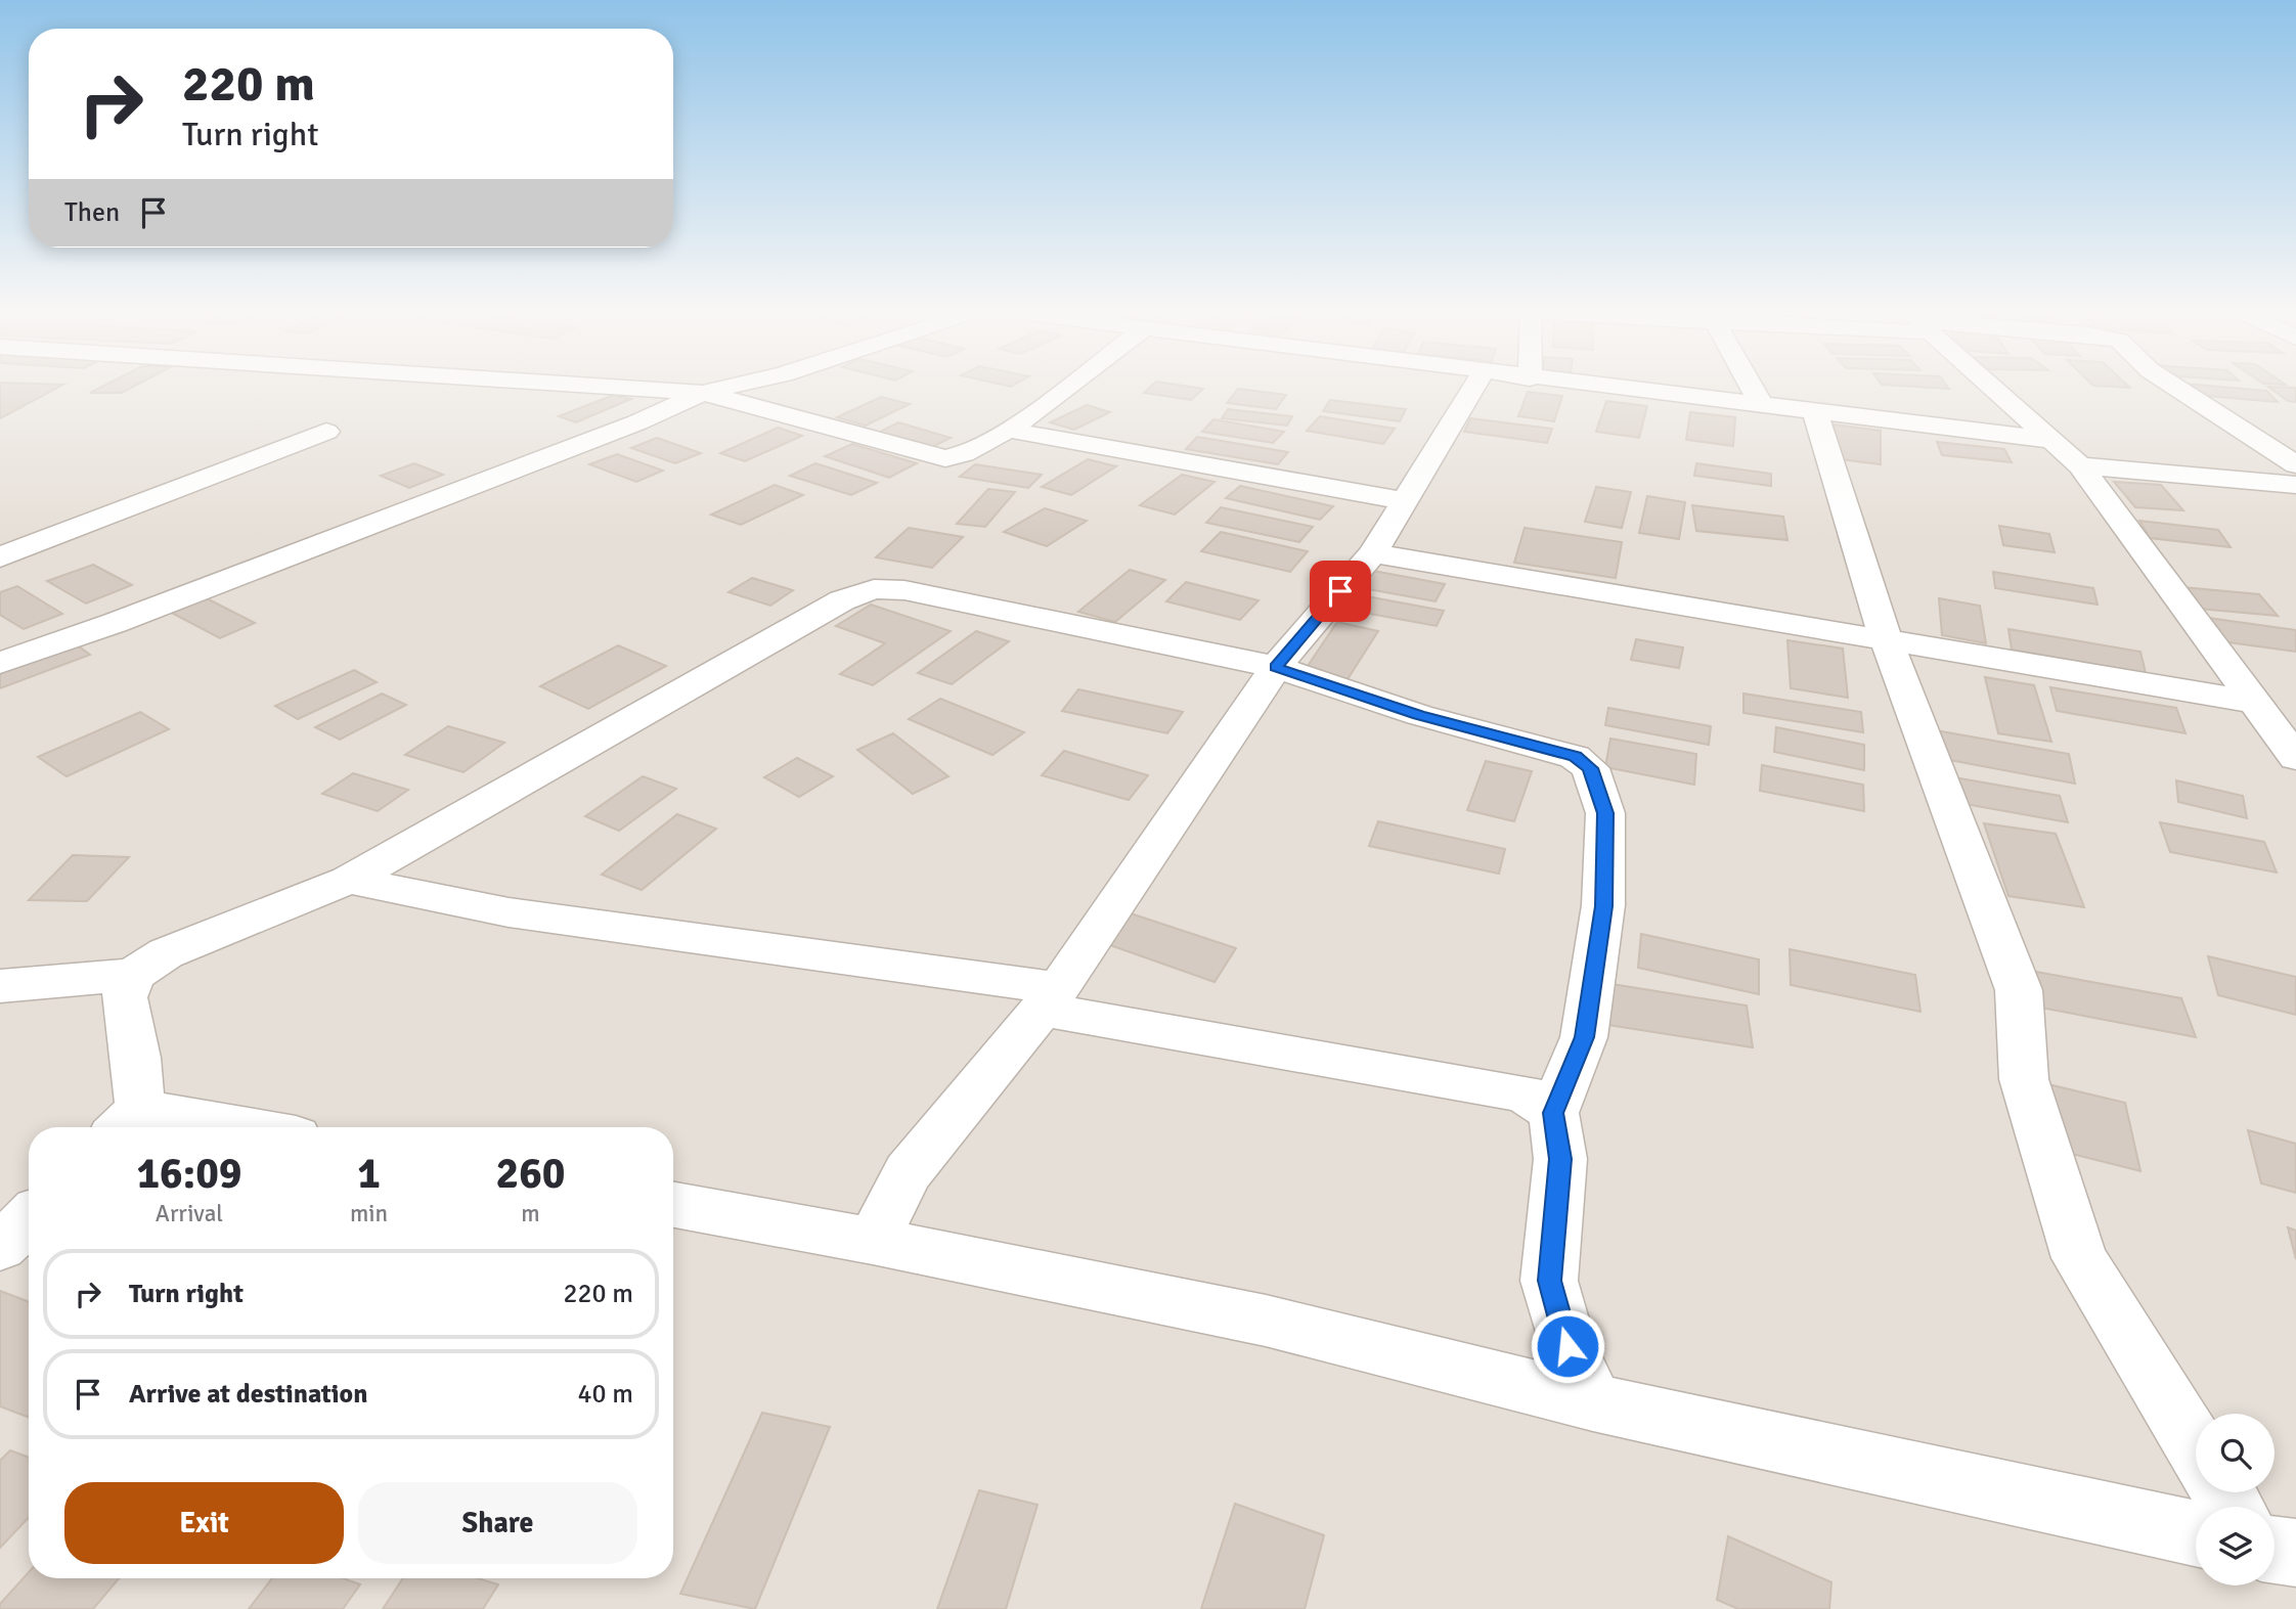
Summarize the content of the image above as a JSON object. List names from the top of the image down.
{
  "page": {
    "turn": ["220 m", "Turn right"],
    "then": "Then",
    "eta": [
      "16:09",
      "Arrival",
      "1",
      "min",
      "260",
      "m"
    ],
    "list": [
      {
        "name": "Turn right",
        "value": "220 m"
      },
      {
        "name": "Arrive at destination",
        "value": "40 m"
      }
    ],
    "buttons": ["Exit", "Share"]
  }
}
